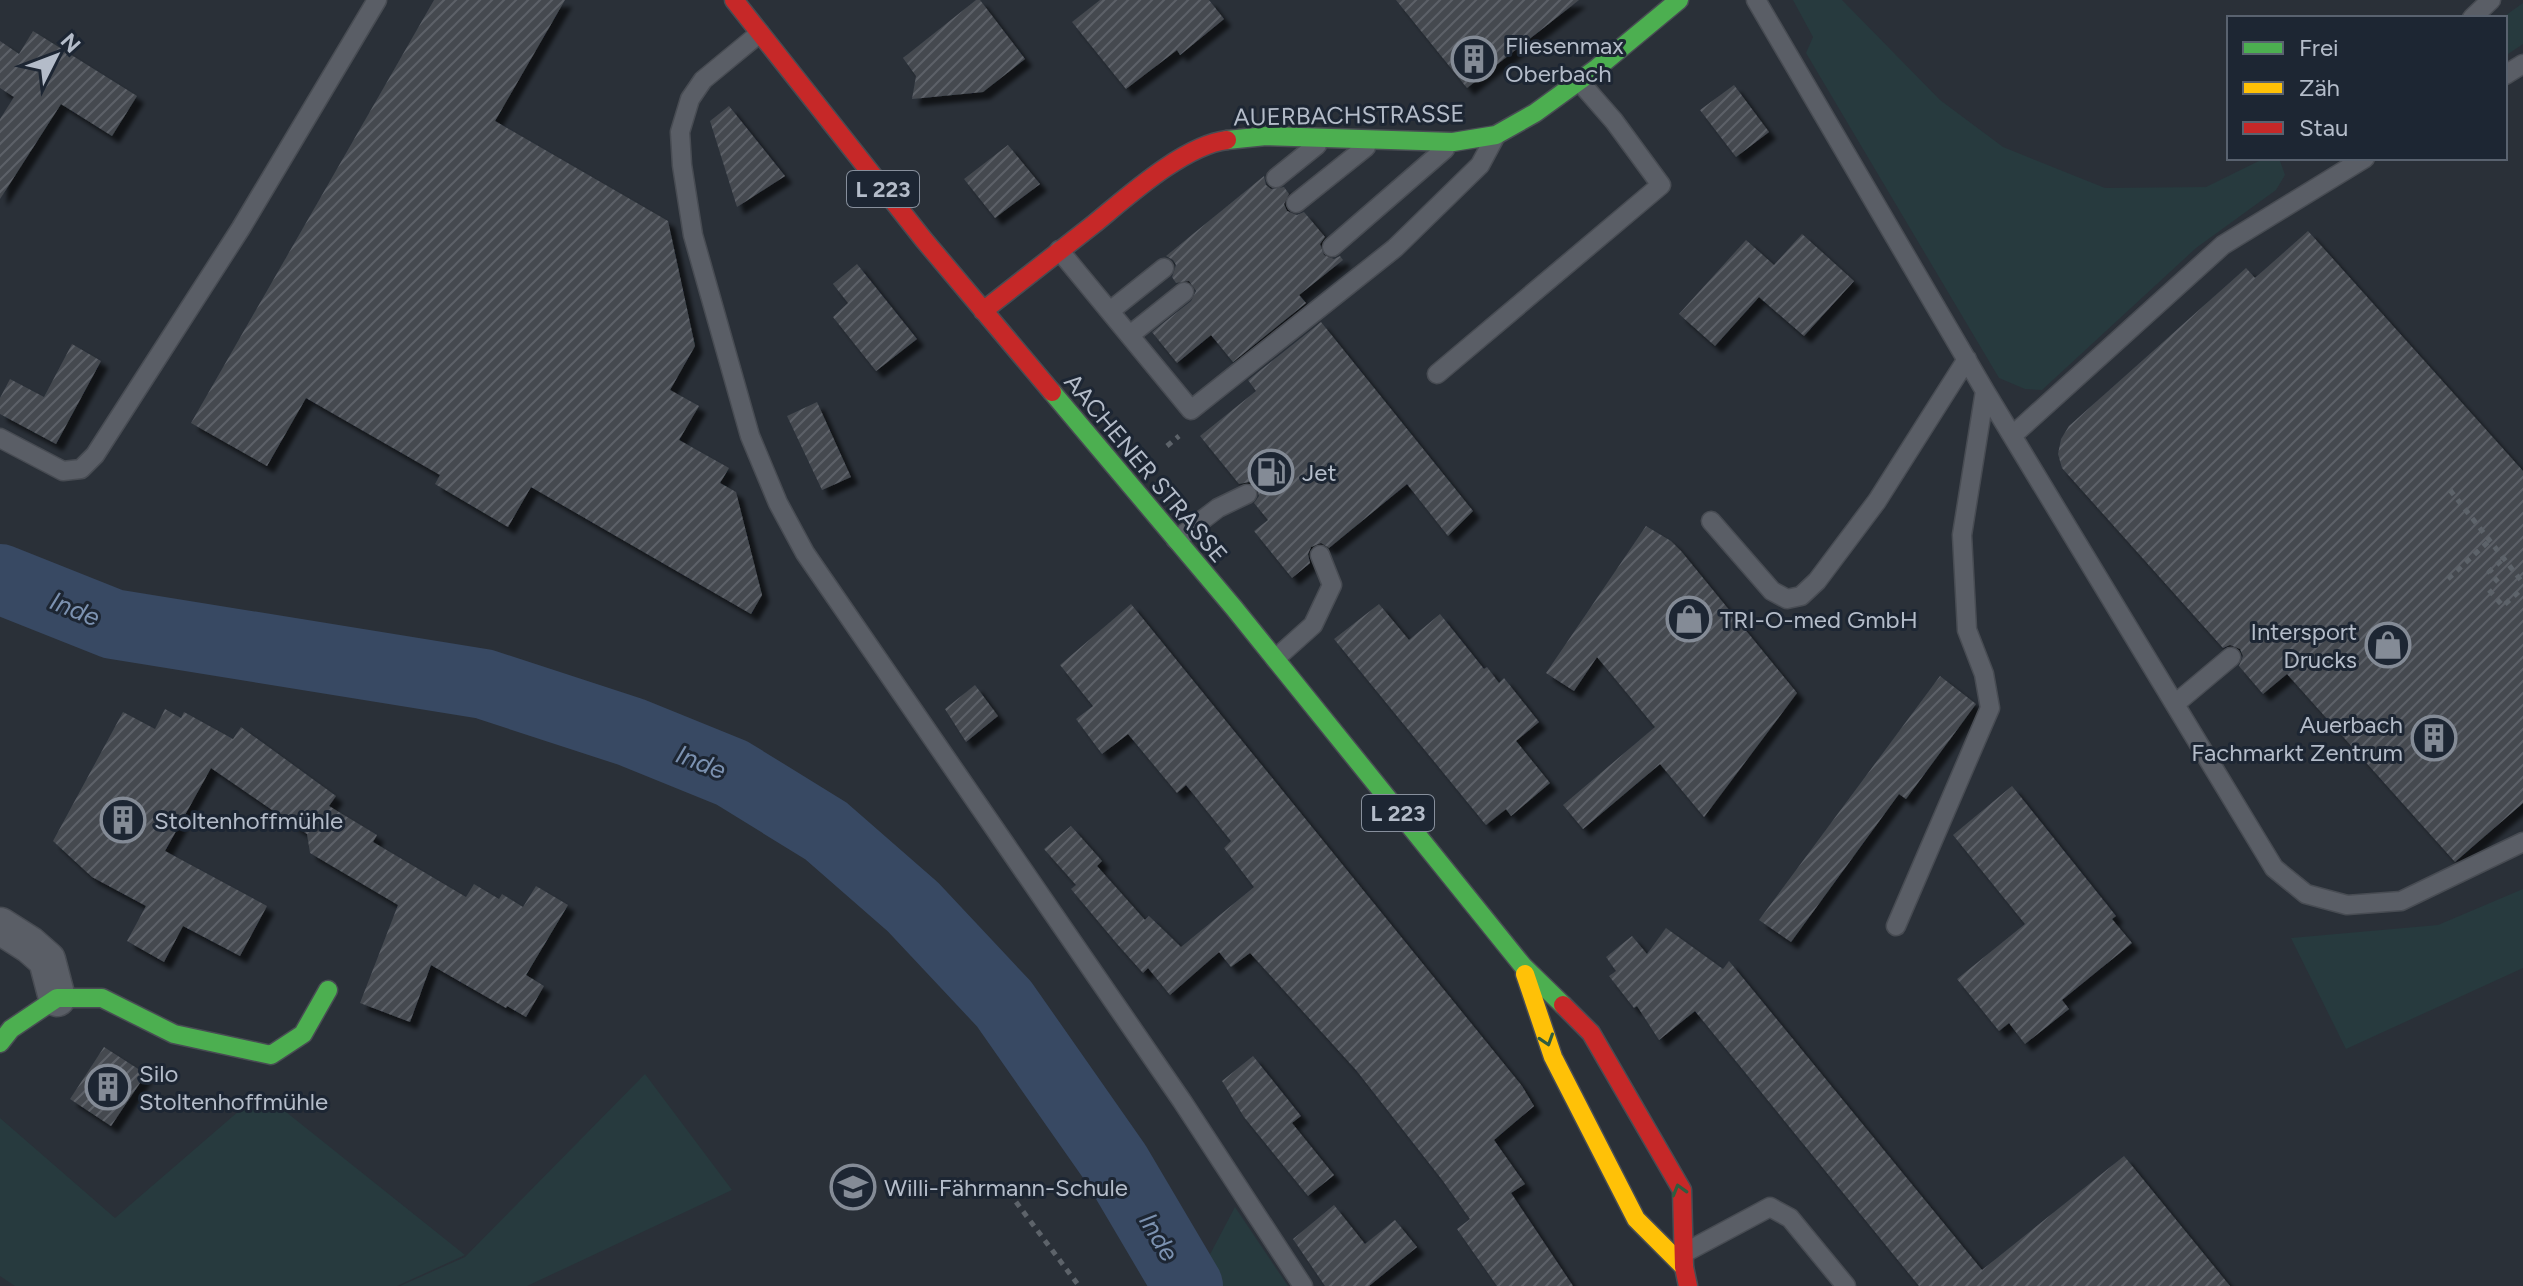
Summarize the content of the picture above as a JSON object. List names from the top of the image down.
{
  "streets": {
    "main road": ["AUERBACHSTRASSE", "L 223", "AACHENER STRASSE"]
  },
  "crossings": [
    ["AUERBACHSTRASSE", "AACHENER STRASSE"]
  ],
  "water": ["Inde"],
  "places": {
    "building": [
      "Fliesenmax Oberbach",
      "Auerbach Fachmarkt Zentrum",
      "Stoltenhoffmühle",
      "Silo Stoltenhoffmühle"
    ],
    "fuel station": ["Jet"],
    "shop": ["TRI-O-med GmbH", "Intersport Drucks"],
    "school or university": ["Willi-Fährmann-Schule"]
  },
  "legend": ["Frei", "Zäh", "Stau"],
  "north": "top right"
}
